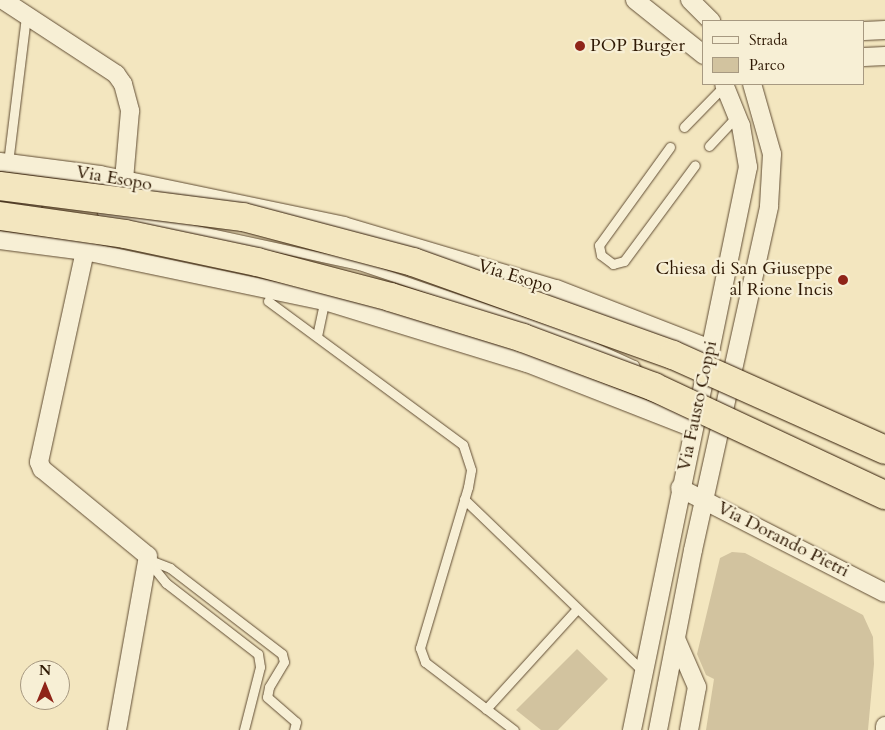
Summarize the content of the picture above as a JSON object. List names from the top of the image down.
{
  "streets": {
    "street": ["Via Esopo", "Via Fausto Coppi", "Via Dorando Pietri"]
  },
  "crossings": [
    ["Via Esopo", "Via Fausto Coppi"],
    ["Via Fausto Coppi", "Via Dorando Pietri"]
  ],
  "places": ["POP Burger", "Chiesa di San Giuseppe al Rione Incis"],
  "legend": ["Strada", "Parco"],
  "north": "top"
}
